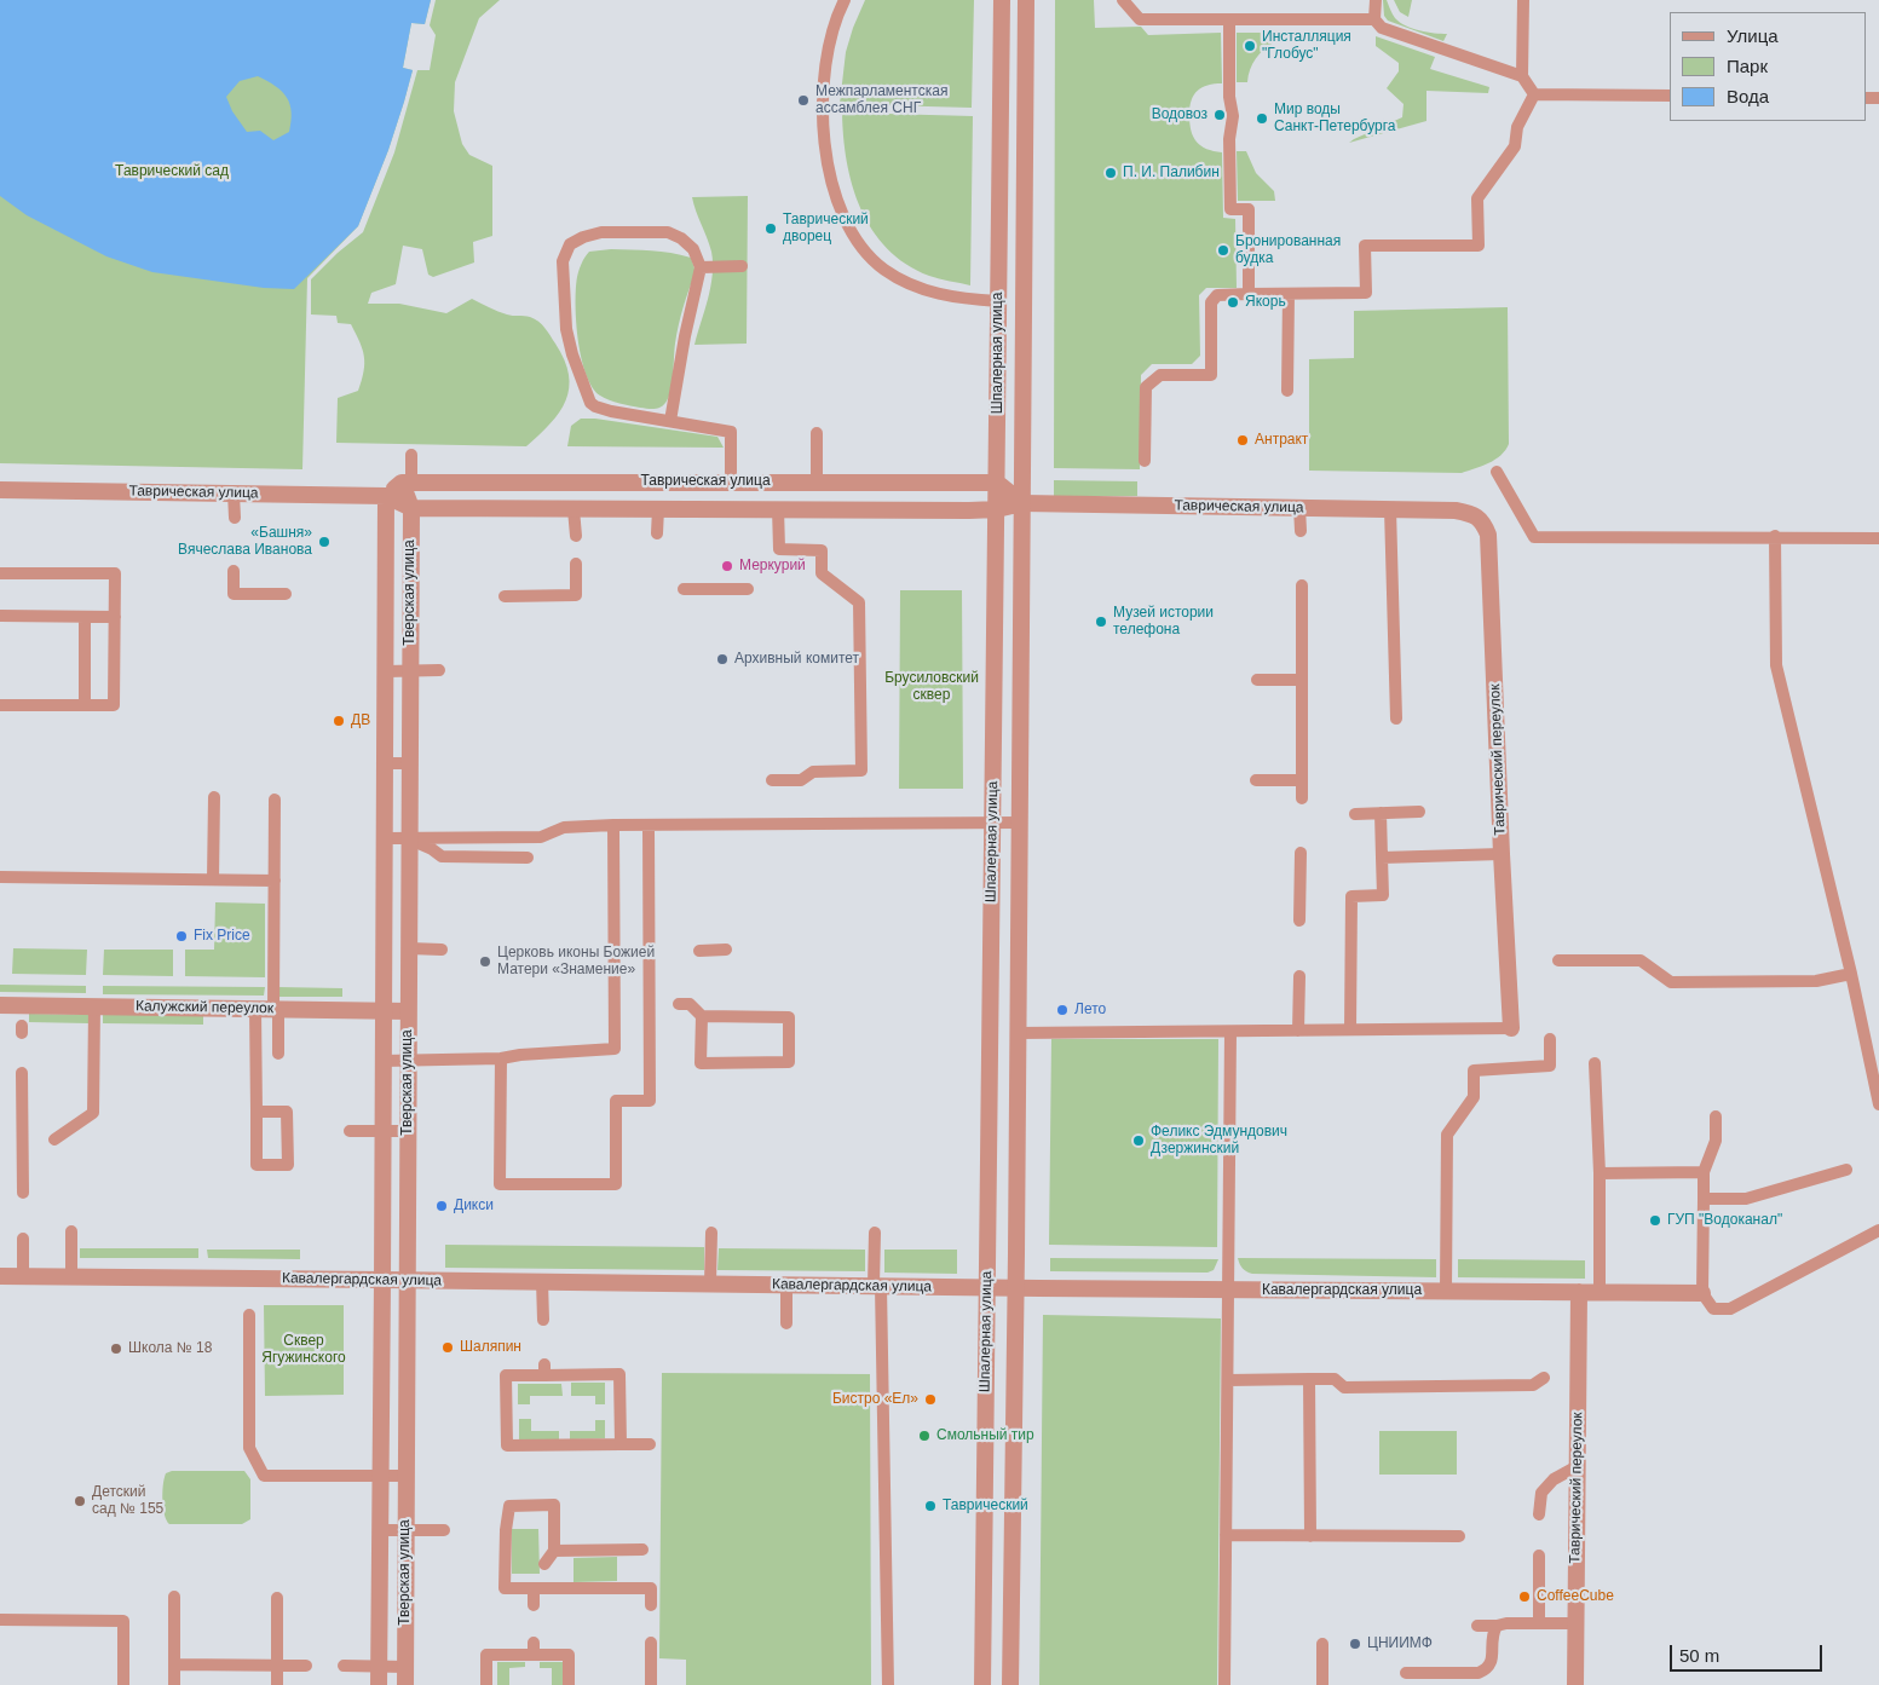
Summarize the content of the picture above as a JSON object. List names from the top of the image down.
{
  "streets": {
    "street": [
      "Шпалерная улица",
      "Таврическая улица",
      "Тверская улица",
      "Таврический переулок",
      "Калужский переулок",
      "Кавалергардская улица"
    ]
  },
  "crossings": [
    ["Шпалерная улица", "Таврическая улица"],
    ["Шпалерная улица", "Кавалергардская улица"],
    ["Таврическая улица", "Тверская улица"],
    ["Таврическая улица", "Таврический переулок"],
    ["Тверская улица", "Калужский переулок"],
    ["Тверская улица", "Кавалергардская улица"],
    ["Таврический переулок", "Кавалергардская улица"]
  ],
  "parks": ["Таврический сад", "Брусиловский сквер", "Сквер Ягужинского"],
  "places": [
    "Инсталляция \"Глобус\"",
    "Межпарламентская ассамблея СНГ",
    "Водовоз",
    "Мир воды Санкт-Петербурга",
    "П. И. Палибин",
    "Таврический дворец",
    "Бронированная будка",
    "Якорь",
    "Антракт",
    "«Башня» Вячеслава Иванова",
    "Меркурий",
    "Музей истории телефона",
    "Архивный комитет",
    "ДВ",
    "Fix Price",
    "Церковь иконы Божией Матери «Знамение»",
    "Лето",
    "Феликс Эдмундович Дзержинский",
    "Дикси",
    "ГУП \"Водоканал\"",
    "Шаляпин",
    "Школа № 18",
    "Бистро «Ел»",
    "Смольный тир",
    "Детский сад № 155",
    "Таврический",
    "CoffeeCube",
    "ЦНИИМФ"
  ],
  "legend": ["Улица", "Парк", "Вода"],
  "scale_bar": "50 m"
}
